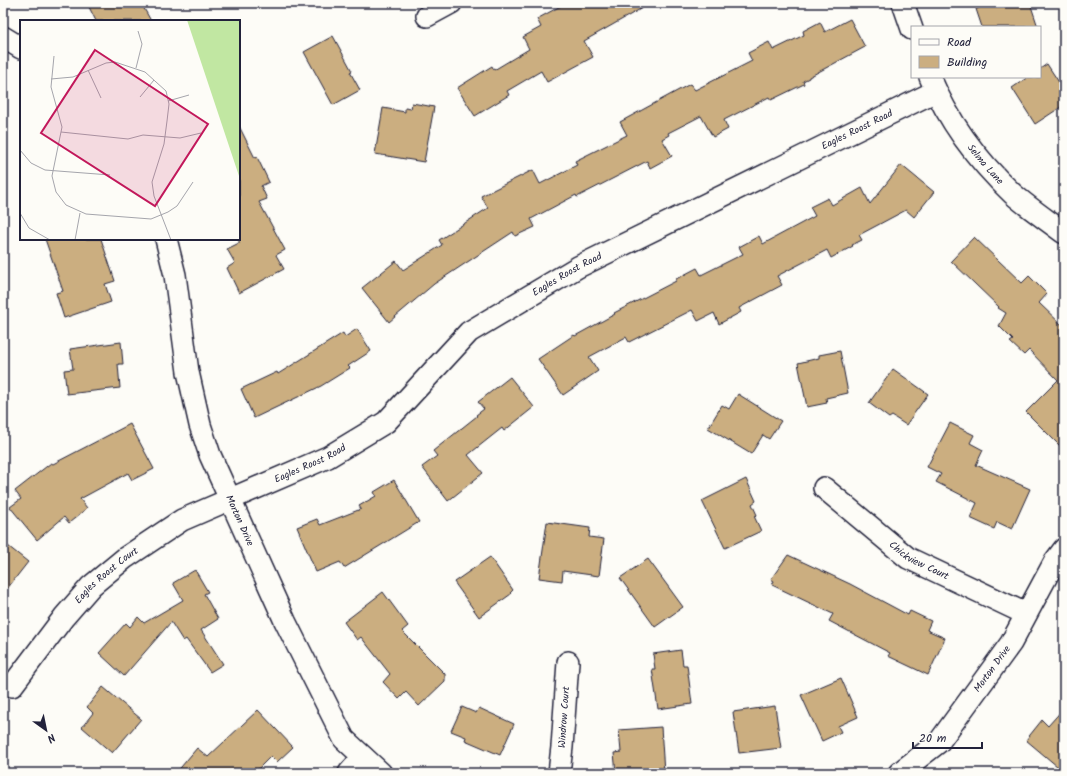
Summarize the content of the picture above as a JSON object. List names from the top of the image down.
{
  "streets": {
    "street": [
      "Eagles Roost Road",
      "Selma Lane",
      "Morton Drive",
      "Chickview Court",
      "Eagles Roost Court",
      "Windrow Court"
    ]
  },
  "crossings": [
    ["Eagles Roost Road", "Selma Lane"],
    ["Eagles Roost Road", "Morton Drive"],
    ["Eagles Roost Road", "Eagles Roost Court"],
    ["Morton Drive", "Chickview Court"],
    ["Morton Drive", "Eagles Roost Court"]
  ],
  "legend": ["Road", "Building"],
  "scale_bar": "20 m",
  "north": "bottom right"
}
